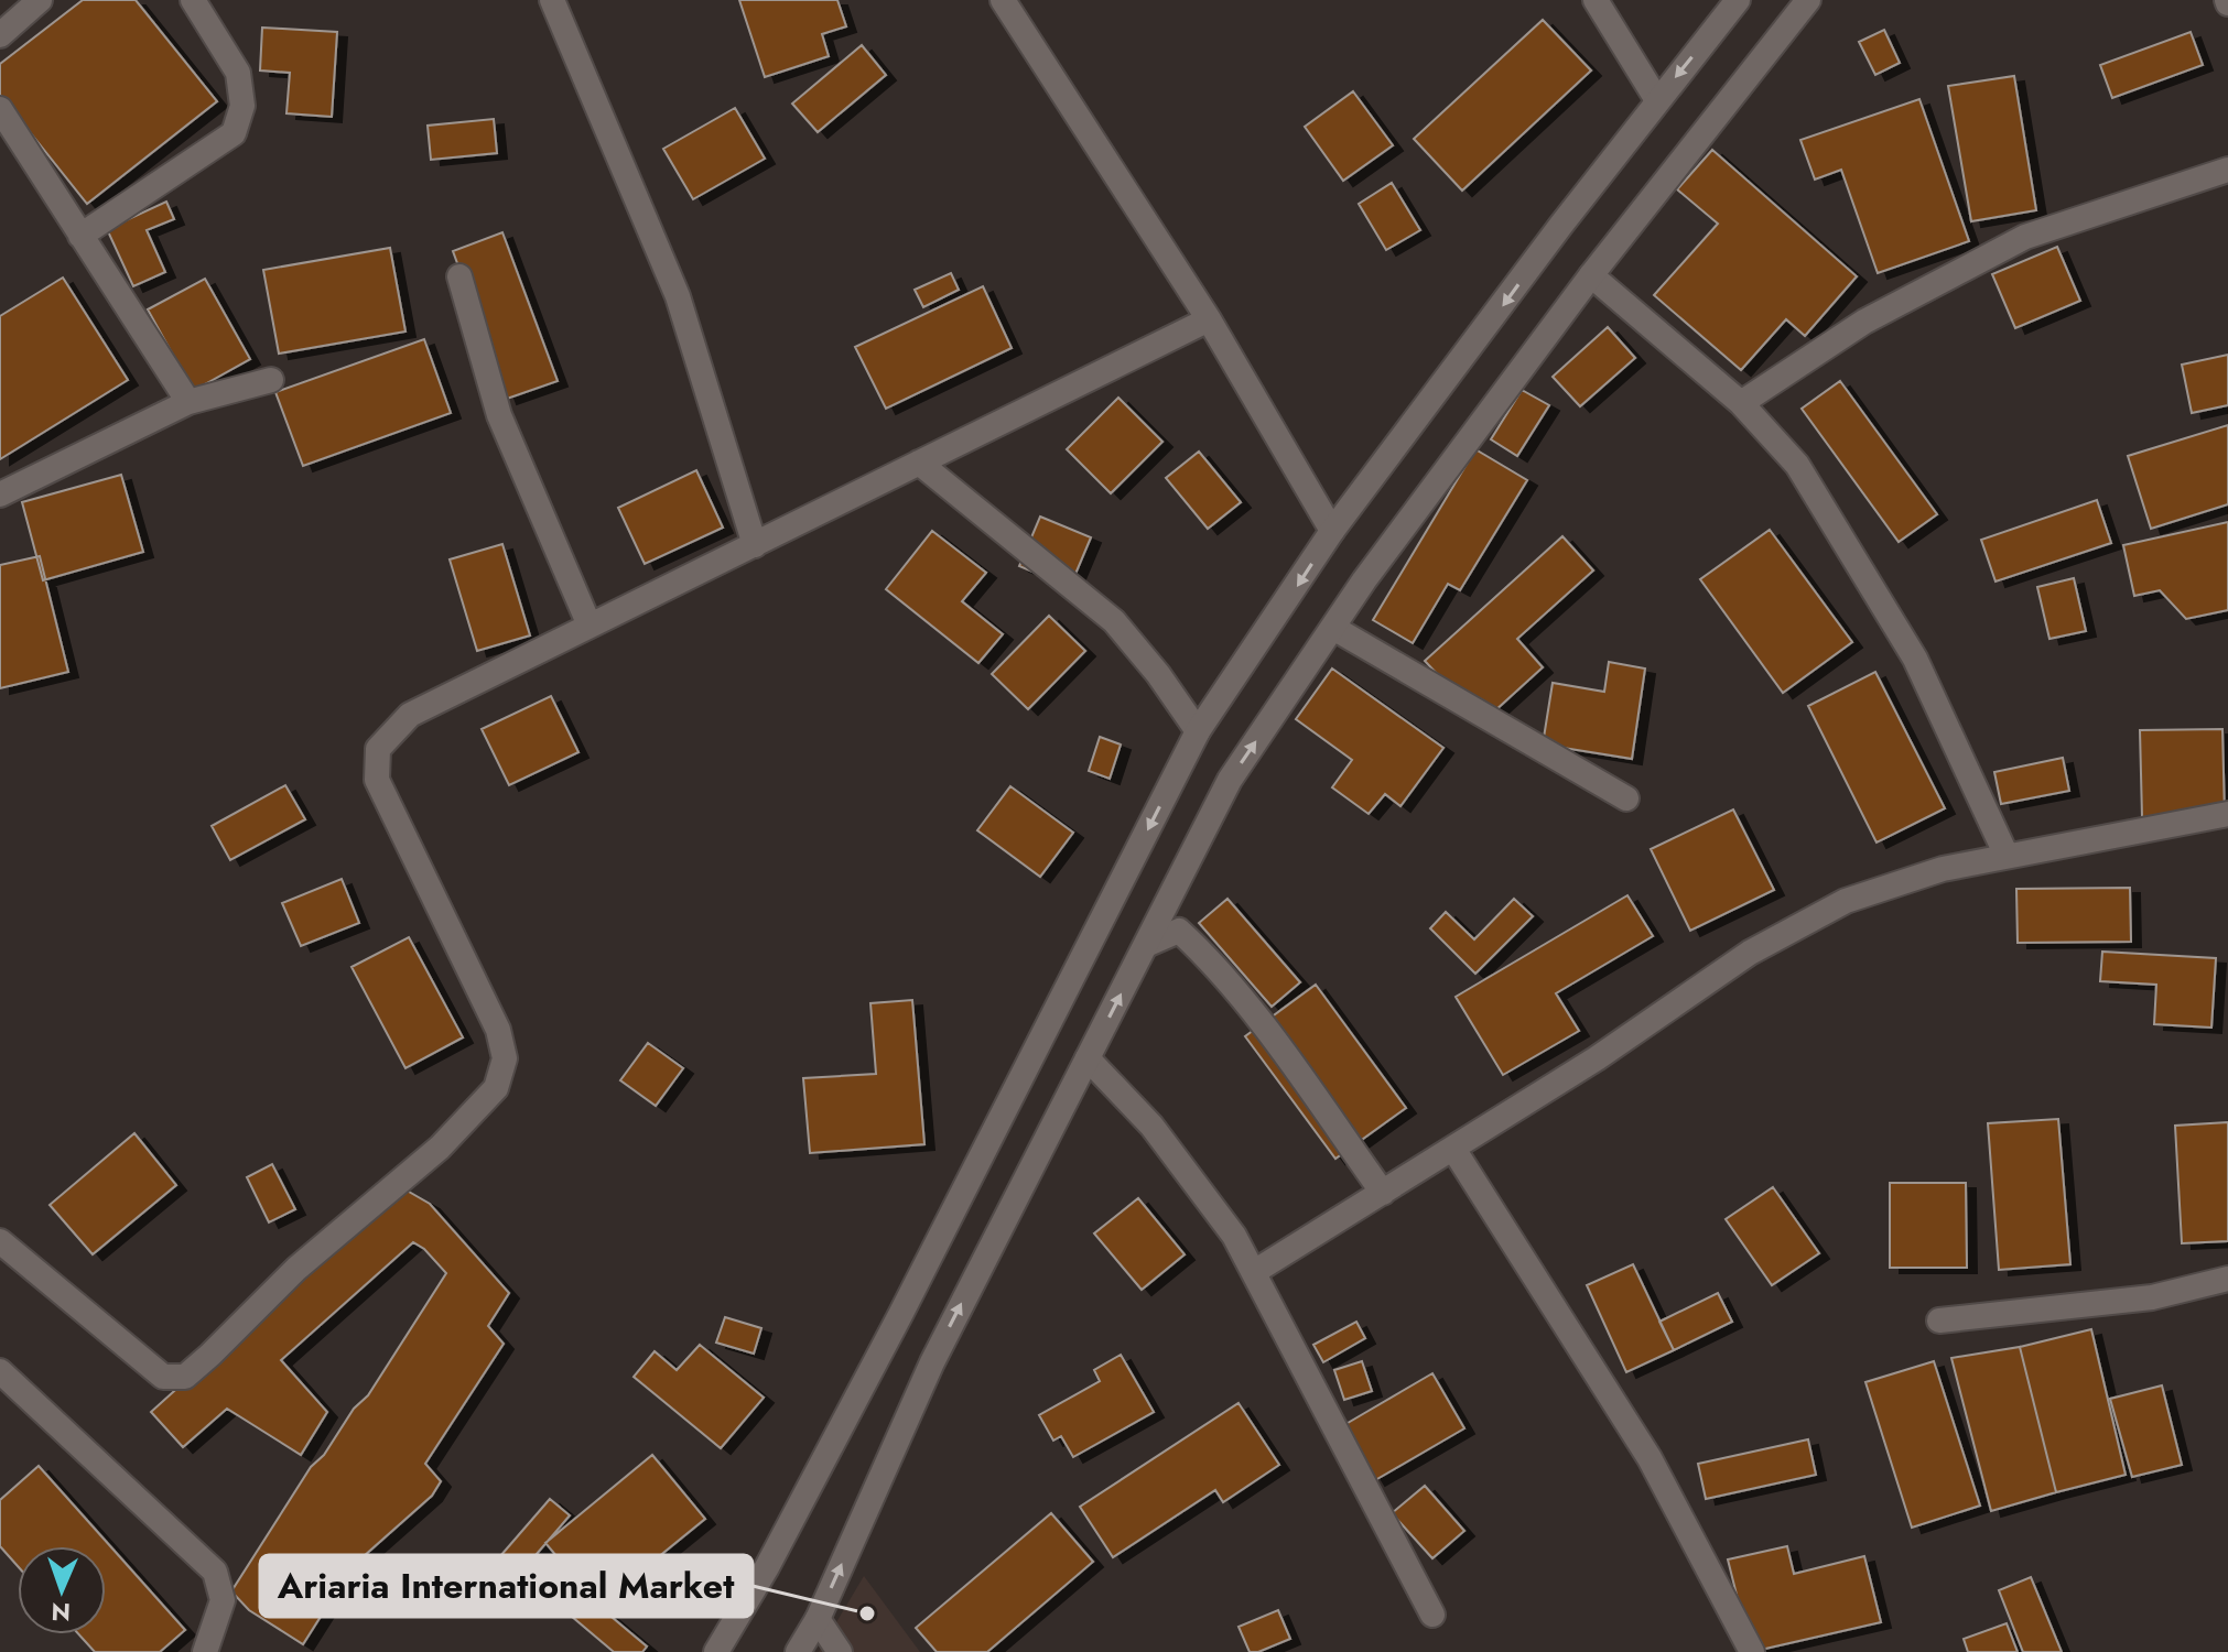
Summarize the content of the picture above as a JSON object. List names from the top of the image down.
{
  "places": ["Ariaria International Market"],
  "north": "bottom"
}
